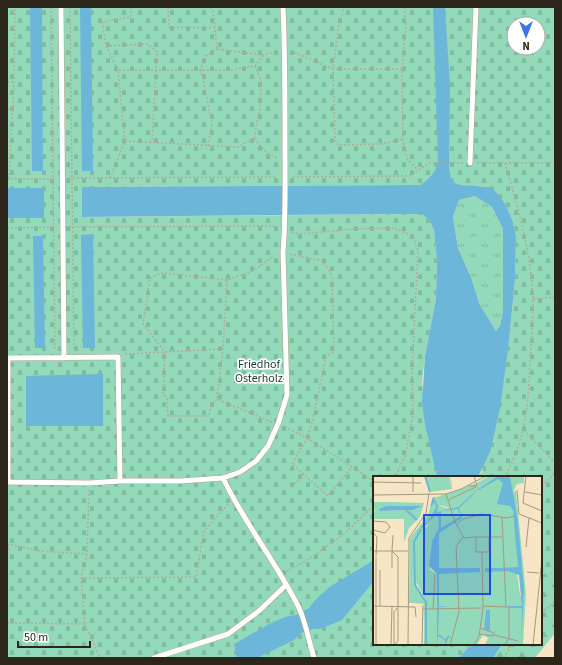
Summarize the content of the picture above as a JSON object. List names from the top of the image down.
{
  "parks": ["Friedhof Osterholz"],
  "scale_bar": "50 m",
  "north": "bottom"
}
